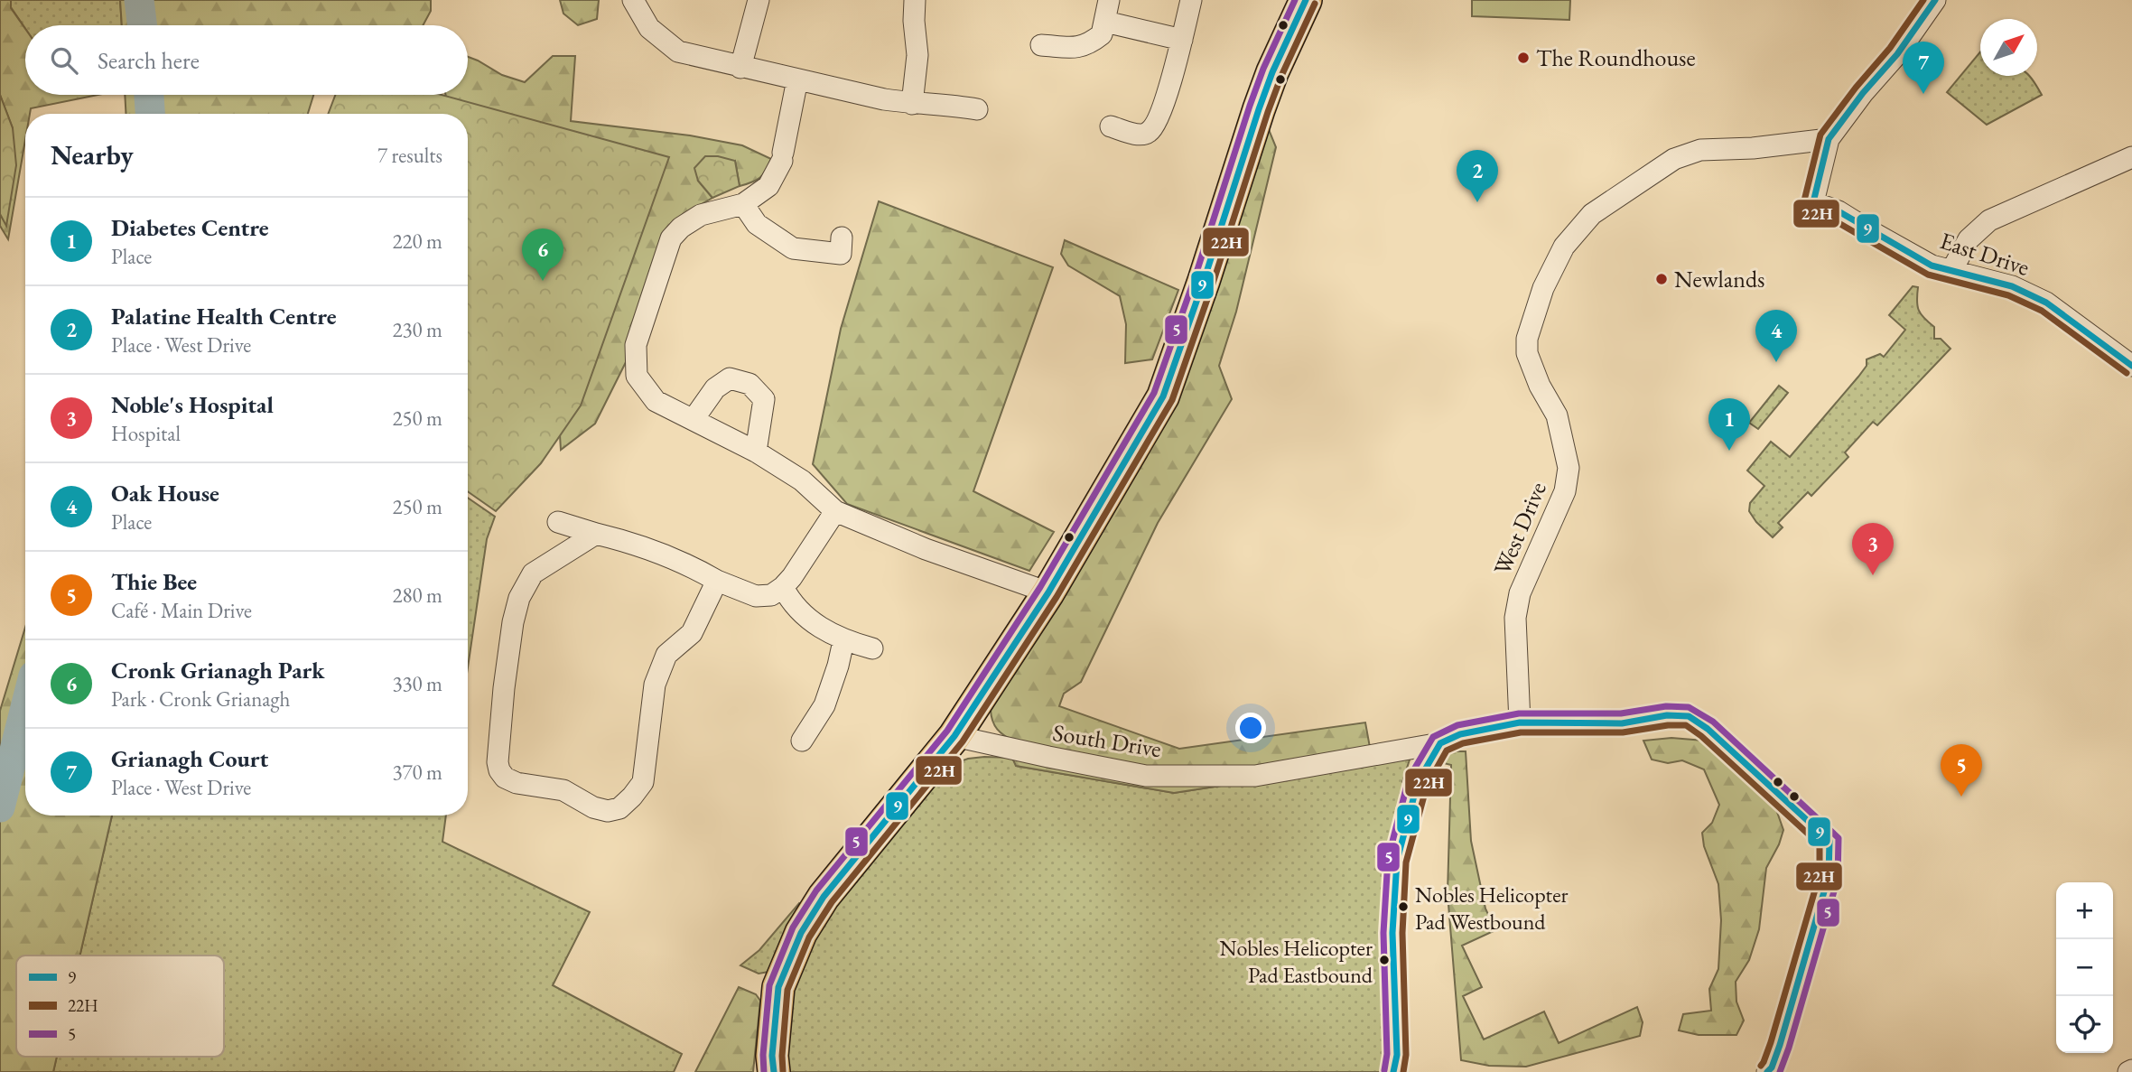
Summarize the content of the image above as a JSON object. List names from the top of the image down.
{
  "streets": {
    "street": ["East Drive", "West Drive", "South Drive"]
  },
  "crossings": [
    ["East Drive", "West Drive"],
    ["West Drive", "South Drive"]
  ],
  "places": [
    "The Roundhouse",
    "Newlands",
    "Nobles Helicopter Pad Westbound",
    "Nobles Helicopter Pad Eastbound"
  ],
  "lines": ["transit line 9", "transit line 22H", "transit line 5"],
  "legend": ["9", "22H", "5"],
  "north": "top right",
  "page": {
    "search": "Search here",
    "pins": [
      "7",
      "2",
      "6",
      "4",
      "1",
      "3",
      "5"
    ],
    "heading": ["Nearby", "7 results"],
    "list": [
      {
        "mark": "1",
        "name": "Diabetes Centre",
        "note": "Place",
        "value": "220 m"
      },
      {
        "mark": "2",
        "name": "Palatine Health Centre",
        "note": "Place · West Drive",
        "value": "230 m"
      },
      {
        "mark": "3",
        "name": "Noble's Hospital",
        "note": "Hospital",
        "value": "250 m"
      },
      {
        "mark": "4",
        "name": "Oak House",
        "note": "Place",
        "value": "250 m"
      },
      {
        "mark": "5",
        "name": "Thie Bee",
        "note": "Café · Main Drive",
        "value": "280 m"
      },
      {
        "mark": "6",
        "name": "Cronk Grianagh Park",
        "note": "Park · Cronk Grianagh",
        "value": "330 m"
      },
      {
        "mark": "7",
        "name": "Grianagh Court",
        "note": "Place · West Drive",
        "value": "370 m"
      }
    ],
    "map_buttons": ["+", "−"]
  }
}
